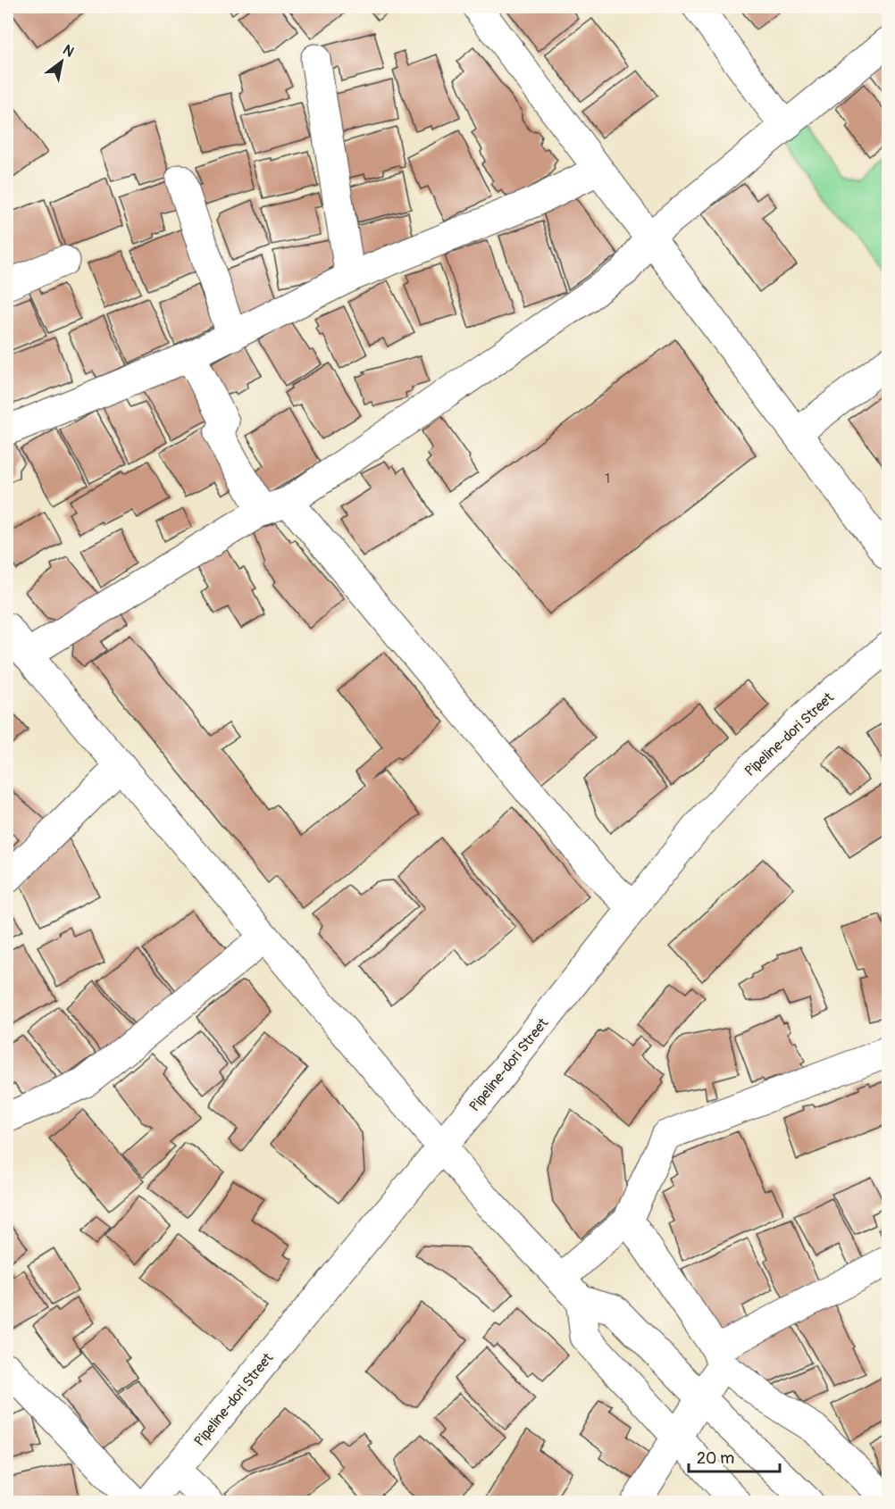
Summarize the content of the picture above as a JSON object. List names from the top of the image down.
{
  "streets": {
    "street": ["Pipeline-dori Street"]
  },
  "house_numbers": ["1"],
  "scale_bar": "20 m",
  "north": "top right"
}
